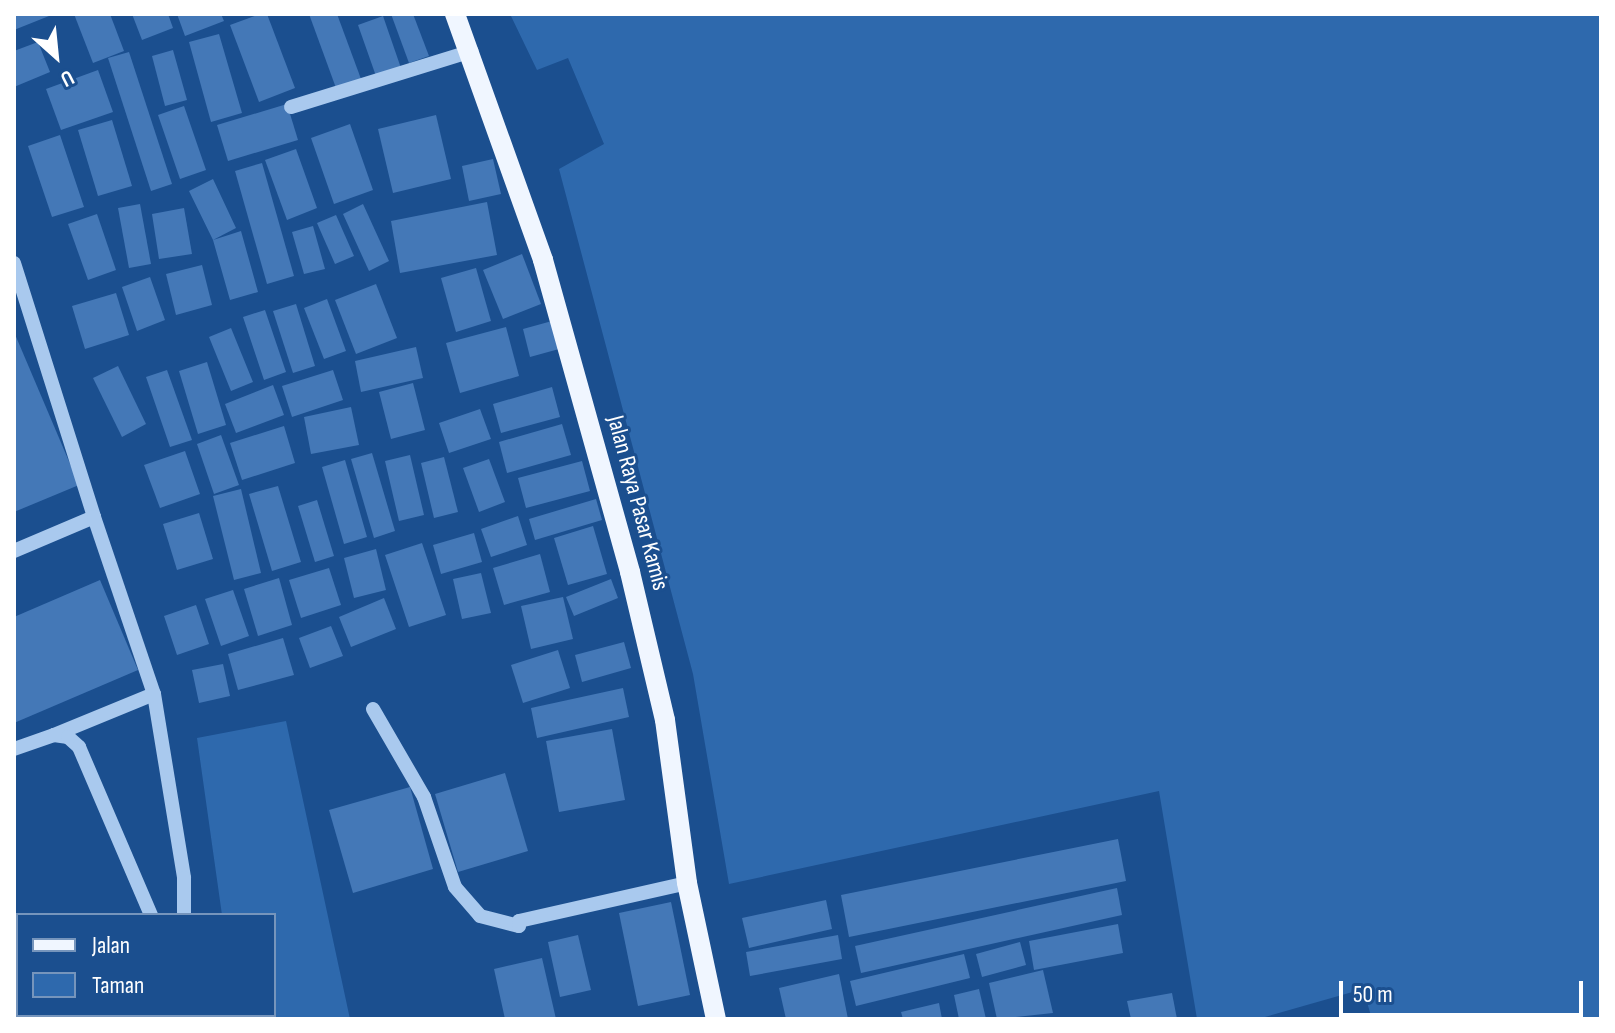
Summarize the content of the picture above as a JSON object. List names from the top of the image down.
{
  "streets": {
    "main road": ["Jalan Raya Pasar Kamis"]
  },
  "legend": ["Jalan", "Taman"],
  "scale_bar": "50 m",
  "north": "bottom right"
}
